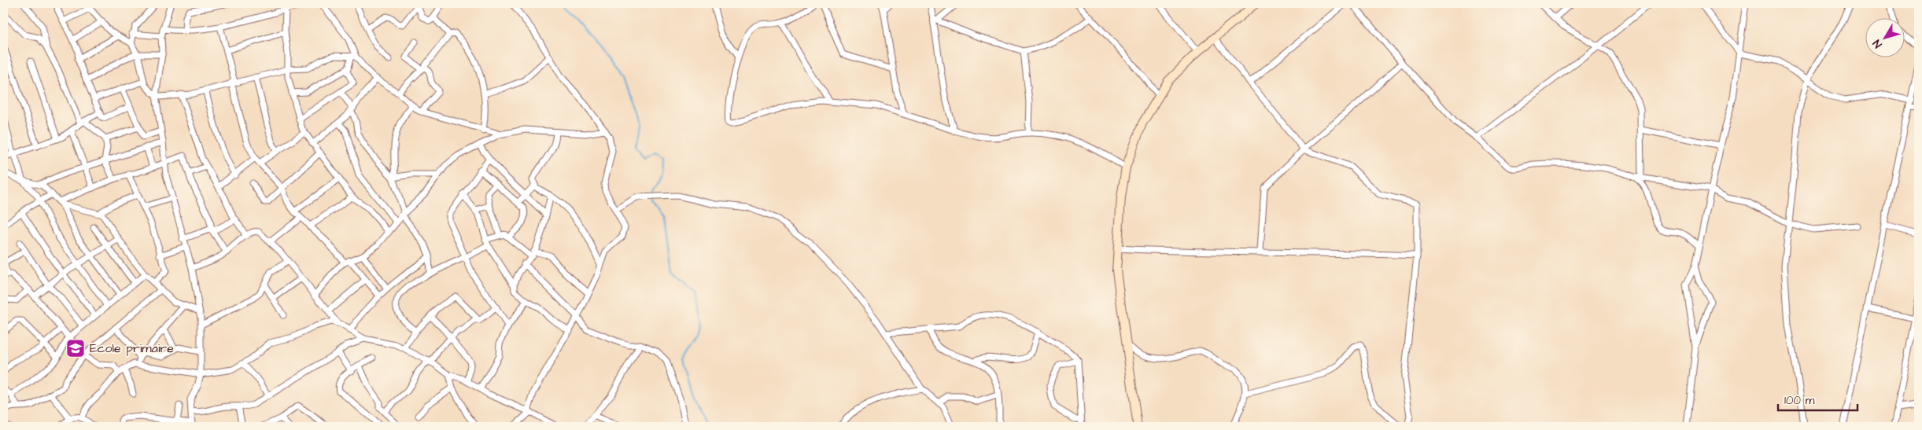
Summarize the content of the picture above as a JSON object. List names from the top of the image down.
{
  "places": {
    "school or university": ["Ecole primaire"]
  },
  "scale_bar": "100 m",
  "north": "bottom left"
}
